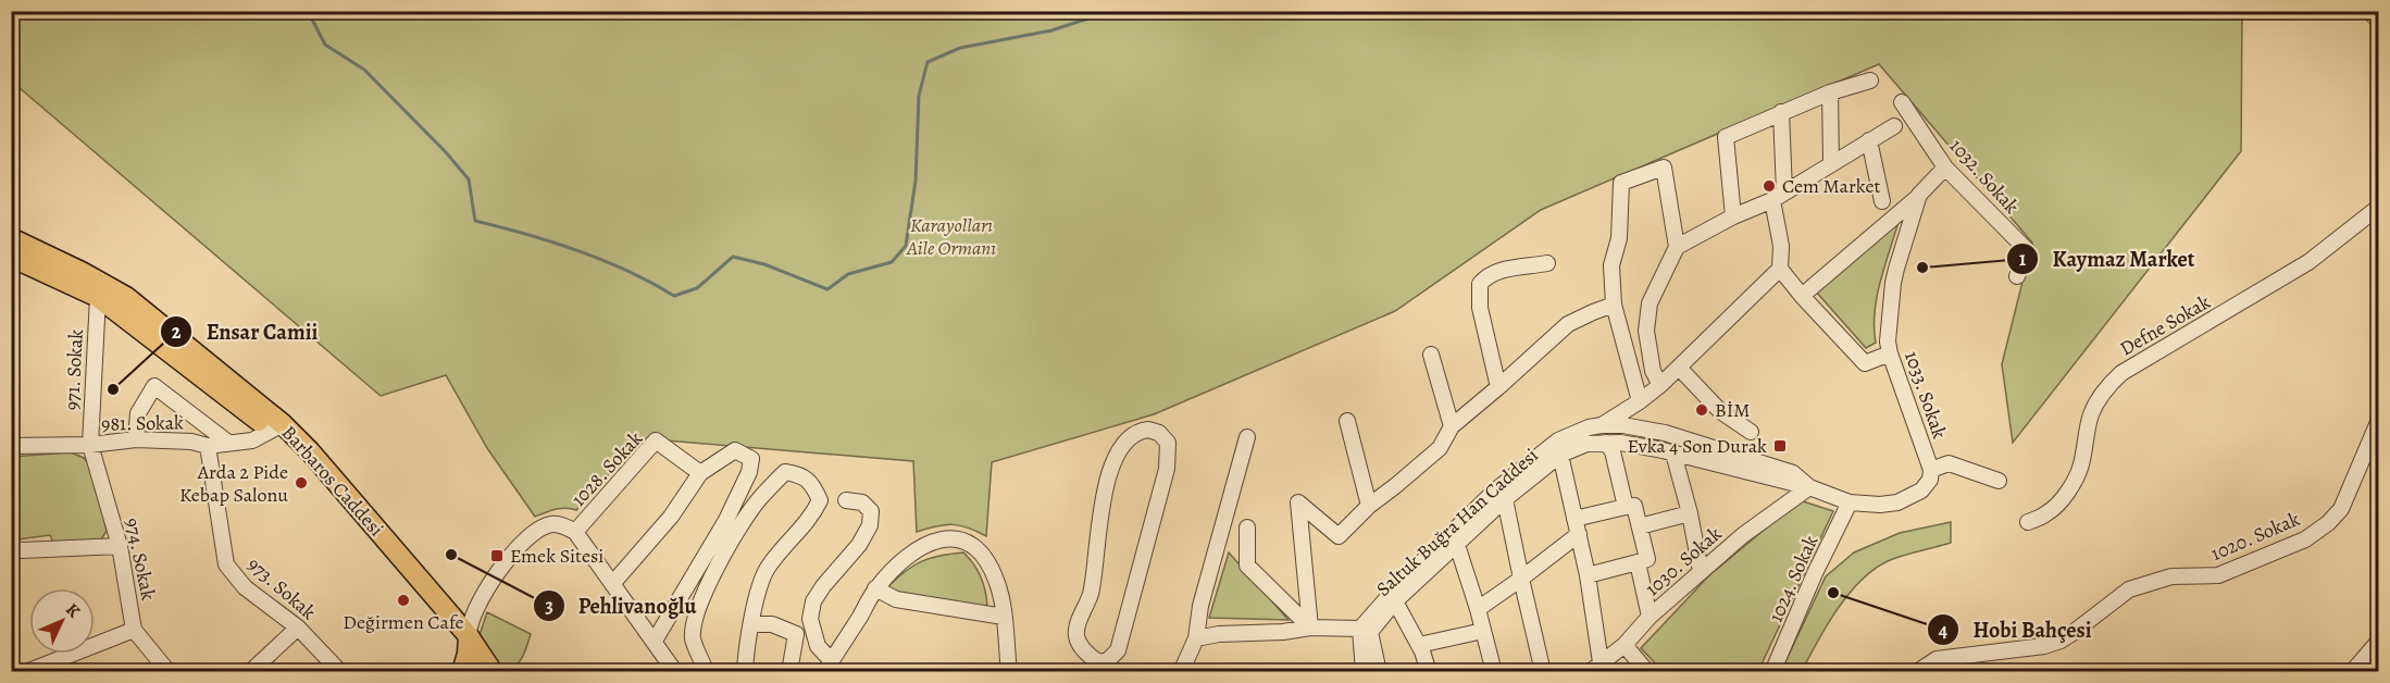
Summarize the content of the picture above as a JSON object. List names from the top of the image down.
{
  "streets": {
    "main road": ["Barbaros Caddesi"],
    "street": [
      "1032. Sokak",
      "Defne Sokak",
      "971. Sokak",
      "1033. Sokak",
      "981. Sokak",
      "1028. Sokak",
      "Saltuk Buğra Han Caddesi",
      "1020. Sokak",
      "974. Sokak",
      "1030. Sokak",
      "1024. Sokak",
      "973. Sokak"
    ]
  },
  "crossings": [
    ["1032. Sokak", "1033. Sokak"],
    ["971. Sokak", "981. Sokak"],
    ["971. Sokak", "Barbaros Caddesi"],
    ["971. Sokak", "974. Sokak"],
    ["1033. Sokak", "1024. Sokak"],
    ["981. Sokak", "Barbaros Caddesi"],
    ["981. Sokak", "974. Sokak"],
    ["981. Sokak", "973. Sokak"],
    ["Saltuk Buğra Han Caddesi", "1030. Sokak"]
  ],
  "parks": ["Karayolları Aile Ormanı"],
  "places": {
    "other": [
      "Cem Market",
      "Kaymaz Market",
      "Ensar Camii",
      "BİM",
      "Arda 2 Pide Kebap Salonu",
      "Pehlivanoğlu",
      "Hobi Bahçesi",
      "Değirmen Cafe"
    ],
    "transit": ["Evka 4 Son Durak", "Emek Sitesi"]
  },
  "north": "top right"
}
